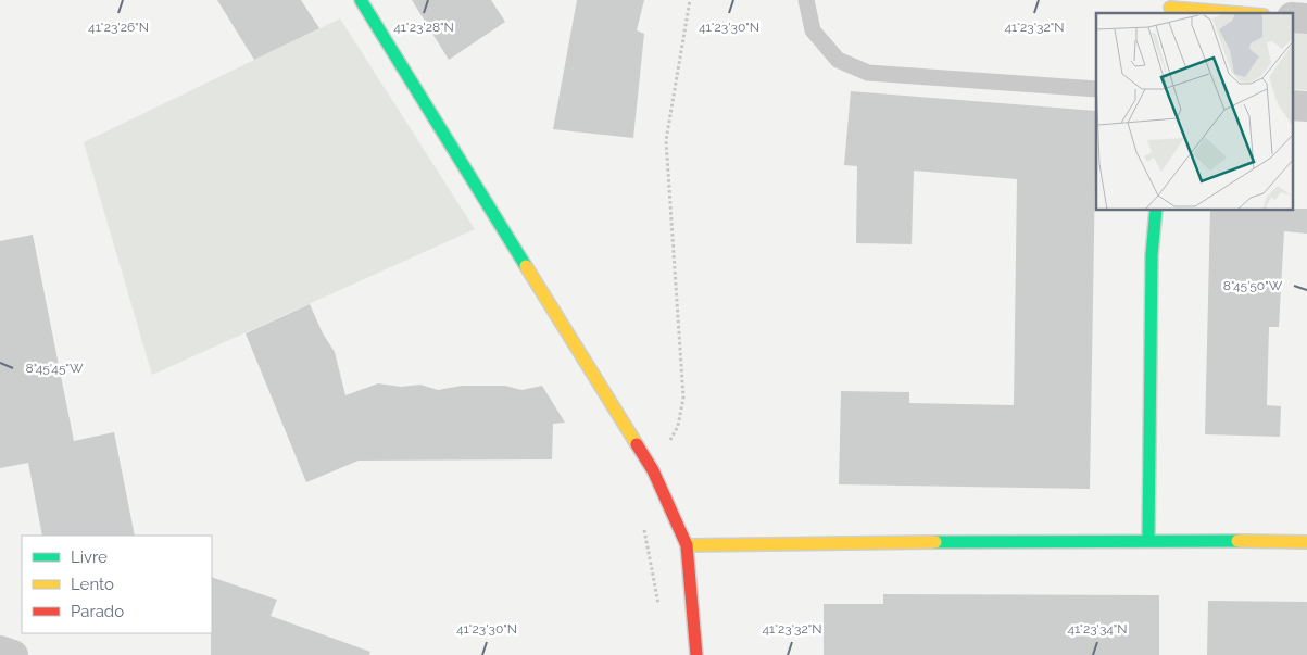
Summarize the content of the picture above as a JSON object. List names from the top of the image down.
{
  "legend": ["Livre", "Lento", "Parado"],
  "coordinates": [
    "41°23'28\"N",
    "41°23'30\"N",
    "41°23'32\"N",
    "41°23'26\"N",
    "8°45'50\"W",
    "8°45'45\"W",
    "41°23'34\"N"
  ]
}
